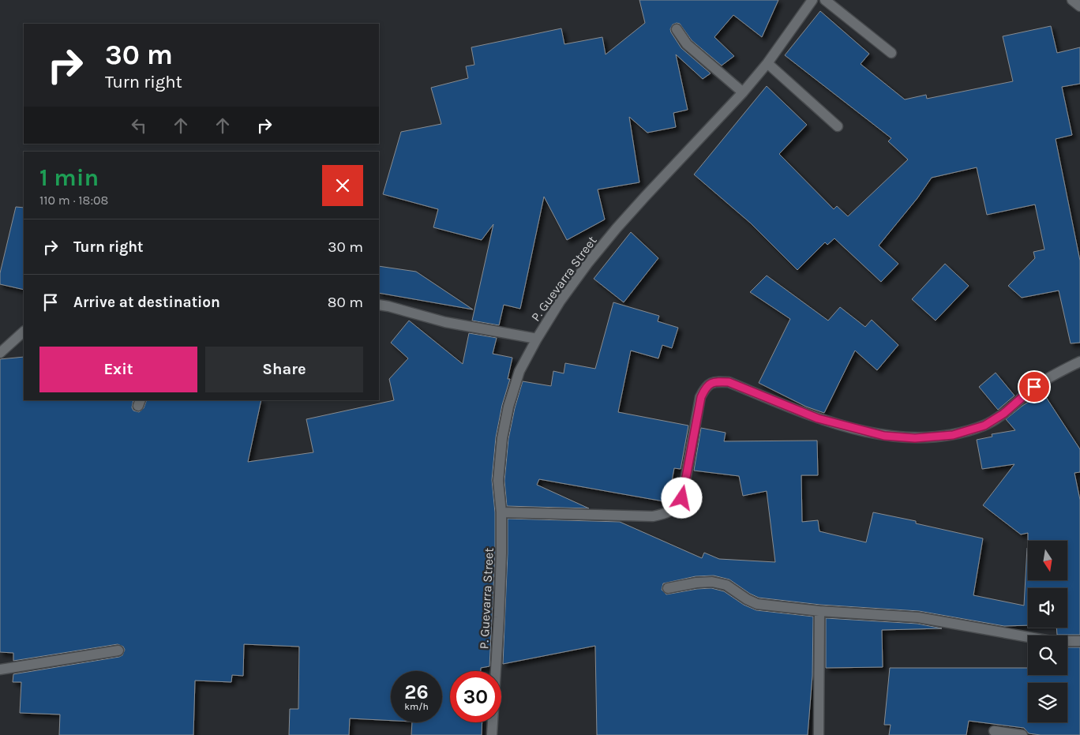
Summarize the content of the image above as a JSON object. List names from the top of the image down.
{
  "streets": {
    "street": ["P. Guevarra Street"]
  },
  "north": "bottom",
  "page": {
    "turn": ["30 m", "Turn right"],
    "heading": ["1 min", "110 m · 18:08"],
    "list": [
      {
        "name": "Turn right",
        "value": "30 m"
      },
      {
        "name": "Arrive at destination",
        "value": "80 m"
      }
    ],
    "buttons": ["Exit", "Share"],
    "speed": "26 km/h",
    "limit": "30"
  }
}
